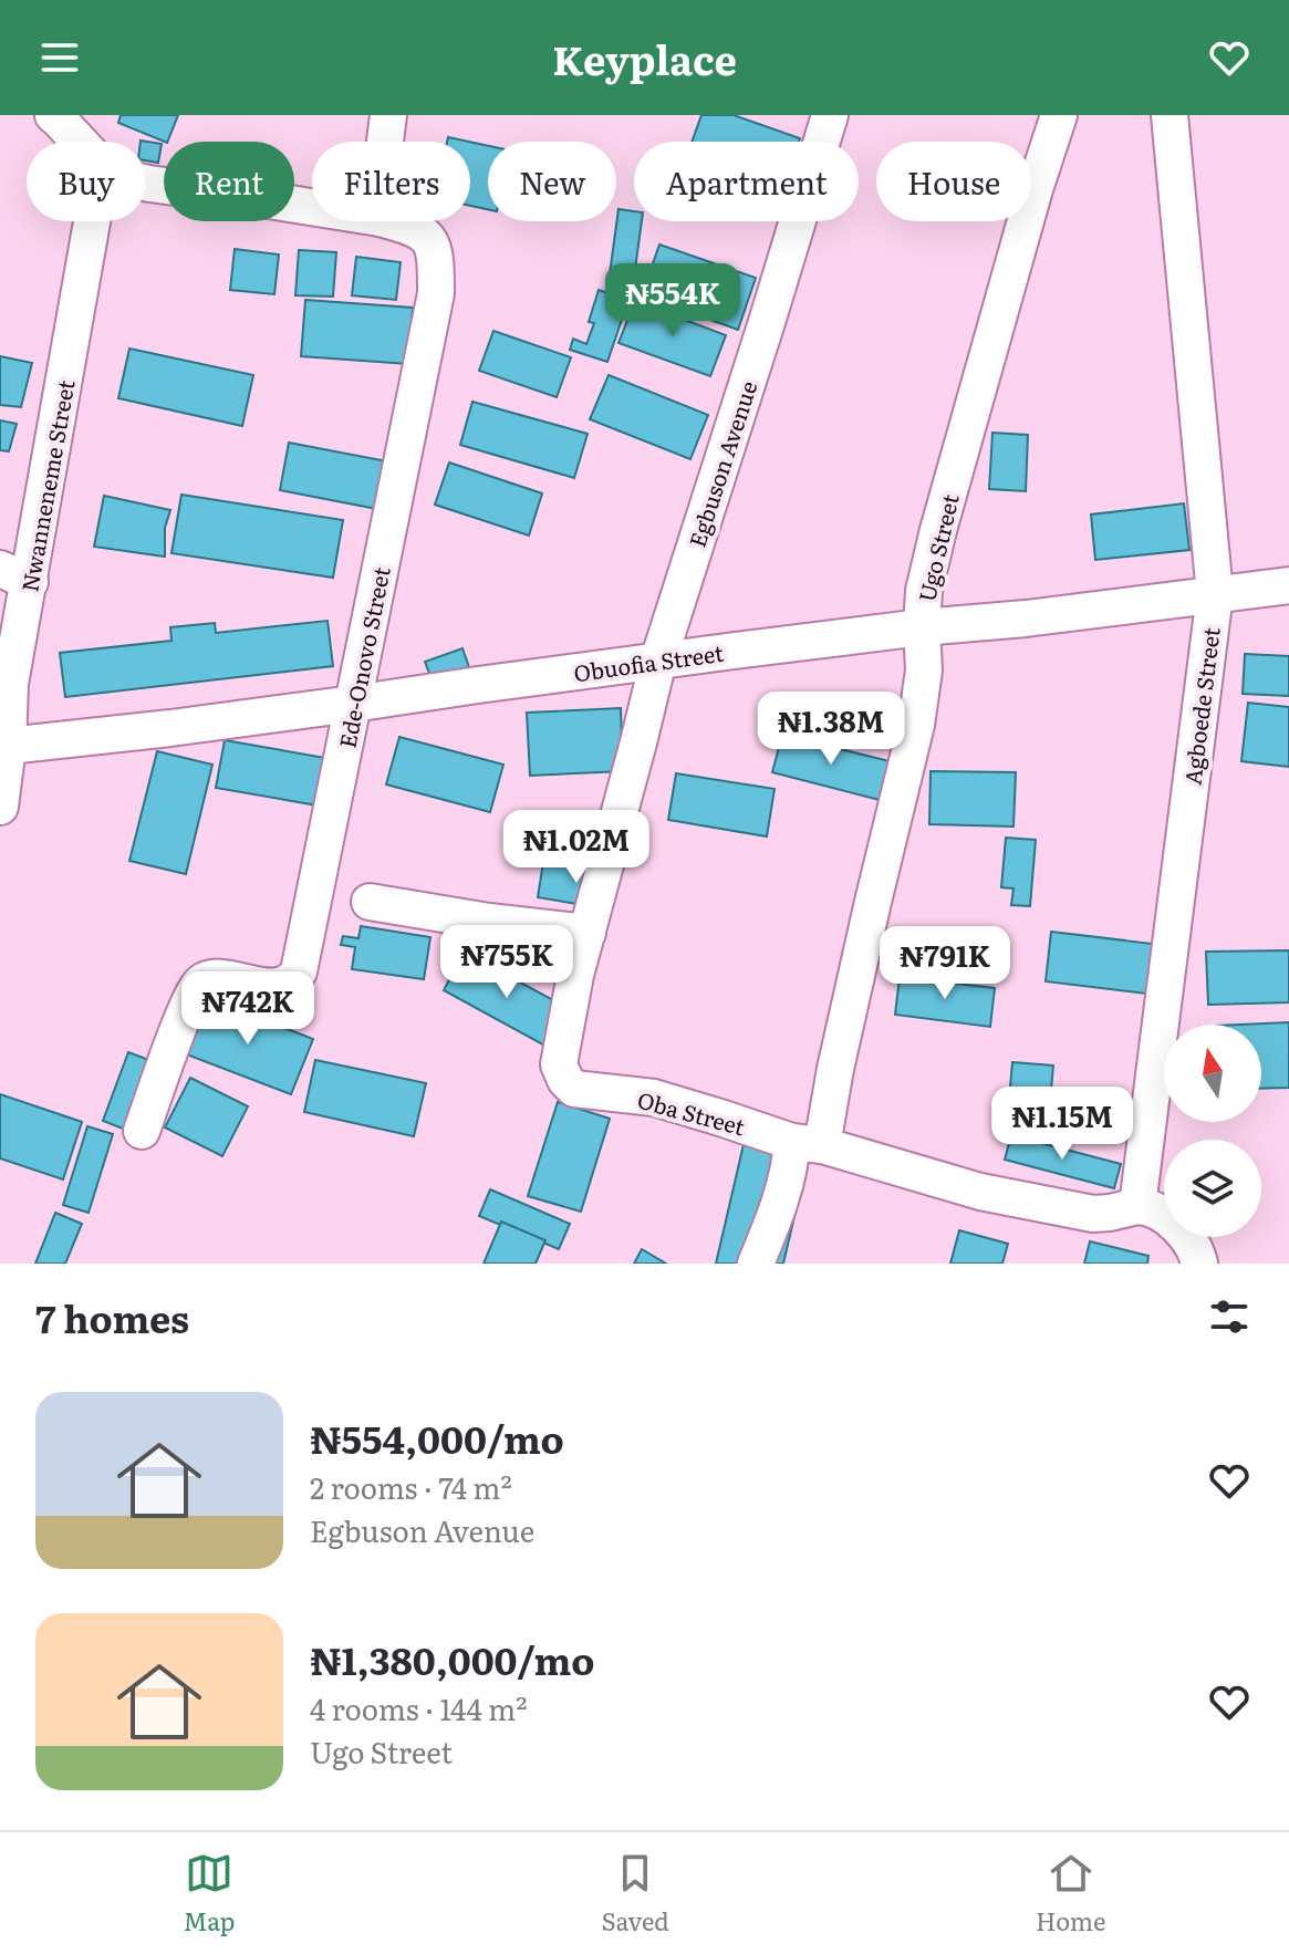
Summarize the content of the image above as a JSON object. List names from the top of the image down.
{
  "streets": {
    "street": [
      "Egbuson Avenue",
      "Nwanneneme Street",
      "Ugo Street",
      "Ede-Onovo Street",
      "Obuofia Street",
      "Agboede Street",
      "Oba Street"
    ]
  },
  "crossings": [
    ["Egbuson Avenue", "Obuofia Street"],
    ["Egbuson Avenue", "Oba Street"],
    ["Nwanneneme Street", "Obuofia Street"],
    ["Ugo Street", "Obuofia Street"],
    ["Ugo Street", "Oba Street"],
    ["Ede-Onovo Street", "Obuofia Street"],
    ["Obuofia Street", "Agboede Street"],
    ["Obuofia Street", "Oba Street"],
    ["Agboede Street", "Oba Street"]
  ],
  "north": "top",
  "page": {
    "header": "Keyplace",
    "chip": [
      "Buy",
      "Rent",
      "Filters",
      "New",
      "Apartment",
      "House"
    ],
    "price": [
      "₦554K",
      "₦1.38M",
      "₦1.02M",
      "₦755K",
      "₦791K",
      "₦742K",
      "₦1.15M"
    ],
    "heading": "7 homes",
    "list": [
      {
        "name": "₦554,000/mo",
        "note": "2 rooms · 74 m² · Egbuson Avenue"
      },
      {
        "name": "₦1,380,000/mo",
        "note": "4 rooms · 144 m² · Ugo Street"
      }
    ],
    "tabs": ["Map", "Saved", "Home"]
  }
}
